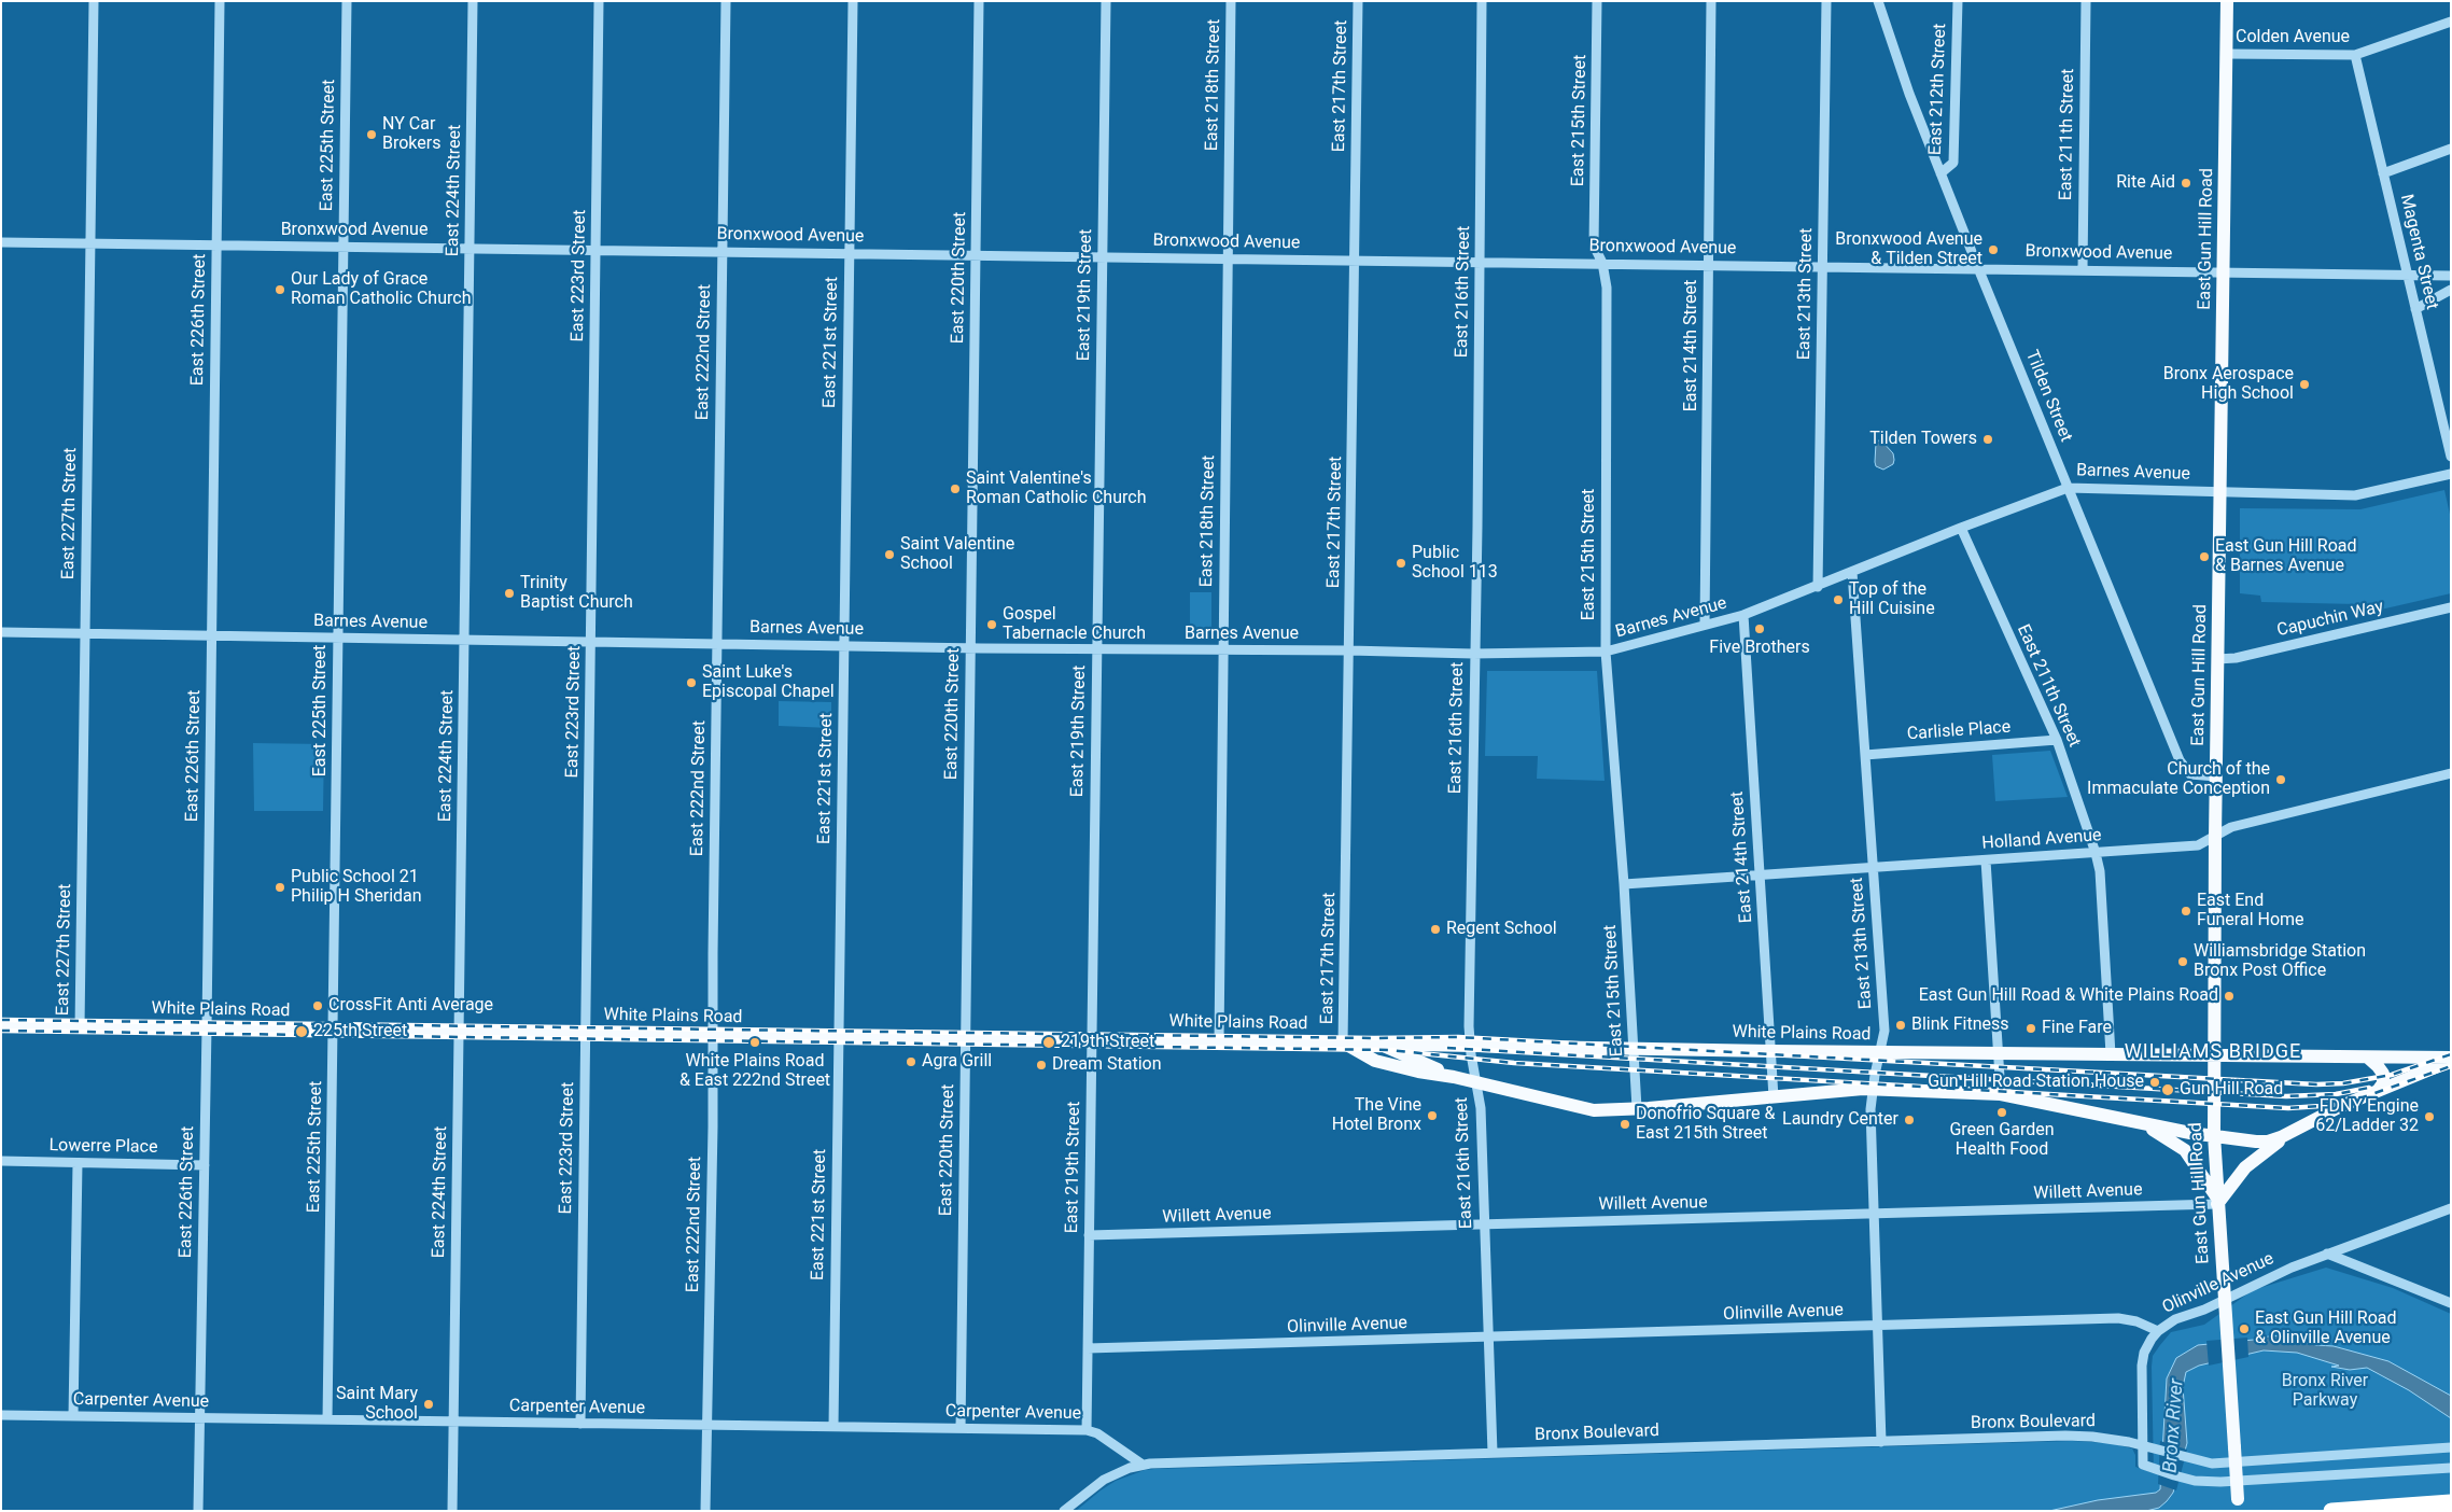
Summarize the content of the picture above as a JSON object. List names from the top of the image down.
{
  "streets": {
    "main road": ["East Gun Hill Road", "White Plains Road"],
    "street": [
      "Colden Avenue",
      "East 218th Street",
      "East 217th Street",
      "East 212th Street",
      "East 215th Street",
      "East 211th Street",
      "East 225th Street",
      "East 224th Street",
      "Bronxwood Avenue",
      "Magenta Street",
      "East 223rd Street",
      "East 220th Street",
      "East 216th Street",
      "East 213th Street",
      "East 219th Street",
      "East 226th Street",
      "East 221st Street",
      "East 214th Street",
      "East 222nd Street",
      "Tilden Street",
      "Barnes Avenue",
      "East 227th Street",
      "Capuchin Way",
      "Carlisle Place",
      "Holland Avenue",
      "Lowerre Place",
      "Willett Avenue",
      "Olinville Avenue",
      "Carpenter Avenue",
      "Bronx Boulevard"
    ]
  },
  "crossings": [
    ["Colden Avenue", "East Gun Hill Road"],
    ["Colden Avenue", "Magenta Street"],
    ["East 218th Street", "Bronxwood Avenue"],
    ["East 218th Street", "Barnes Avenue"],
    ["East 218th Street", "White Plains Road"],
    ["East 217th Street", "Bronxwood Avenue"],
    ["East 217th Street", "Barnes Avenue"],
    ["East 217th Street", "White Plains Road"],
    ["East 212th Street", "Tilden Street"],
    ["East 215th Street", "Bronxwood Avenue"],
    ["East 215th Street", "Barnes Avenue"],
    ["East 215th Street", "Holland Avenue"],
    ["East 215th Street", "White Plains Road"],
    ["East 211th Street", "Bronxwood Avenue"],
    ["East 211th Street", "Barnes Avenue"],
    ["East 211th Street", "Carlisle Place"],
    ["East 211th Street", "Holland Avenue"],
    ["East 211th Street", "White Plains Road"],
    ["East 225th Street", "Bronxwood Avenue"],
    ["East 225th Street", "Barnes Avenue"],
    ["East 225th Street", "White Plains Road"],
    ["East 225th Street", "Carpenter Avenue"],
    ["East 224th Street", "Bronxwood Avenue"],
    ["East 224th Street", "Barnes Avenue"],
    ["East 224th Street", "White Plains Road"],
    ["East 224th Street", "Carpenter Avenue"],
    ["Bronxwood Avenue", "East Gun Hill Road"],
    ["Bronxwood Avenue", "Magenta Street"],
    ["Bronxwood Avenue", "East 223rd Street"],
    ["Bronxwood Avenue", "East 220th Street"],
    ["Bronxwood Avenue", "East 216th Street"],
    ["Bronxwood Avenue", "East 213th Street"],
    ["Bronxwood Avenue", "East 219th Street"],
    ["Bronxwood Avenue", "East 226th Street"],
    ["Bronxwood Avenue", "East 221st Street"],
    ["Bronxwood Avenue", "East 214th Street"],
    ["Bronxwood Avenue", "East 222nd Street"],
    ["Bronxwood Avenue", "Tilden Street"],
    ["Bronxwood Avenue", "East 227th Street"],
    ["East Gun Hill Road", "Tilden Street"],
    ["East Gun Hill Road", "Barnes Avenue"],
    ["East Gun Hill Road", "Capuchin Way"],
    ["East Gun Hill Road", "Holland Avenue"],
    ["East Gun Hill Road", "White Plains Road"],
    ["East Gun Hill Road", "Willett Avenue"],
    ["East Gun Hill Road", "Olinville Avenue"],
    ["East 223rd Street", "Barnes Avenue"],
    ["East 223rd Street", "White Plains Road"],
    ["East 223rd Street", "Carpenter Avenue"],
    ["East 220th Street", "Barnes Avenue"],
    ["East 220th Street", "White Plains Road"],
    ["East 220th Street", "Carpenter Avenue"],
    ["East 216th Street", "Barnes Avenue"],
    ["East 216th Street", "White Plains Road"],
    ["East 216th Street", "Willett Avenue"],
    ["East 216th Street", "Olinville Avenue"],
    ["East 216th Street", "Bronx Boulevard"],
    ["East 213th Street", "Barnes Avenue"],
    ["East 213th Street", "Carlisle Place"],
    ["East 213th Street", "Holland Avenue"],
    ["East 213th Street", "White Plains Road"],
    ["East 213th Street", "Willett Avenue"],
    ["East 213th Street", "Olinville Avenue"],
    ["East 213th Street", "Bronx Boulevard"],
    ["East 219th Street", "Barnes Avenue"],
    ["East 219th Street", "White Plains Road"],
    ["East 219th Street", "Willett Avenue"],
    ["East 219th Street", "Olinville Avenue"],
    ["East 219th Street", "Carpenter Avenue"],
    ["East 226th Street", "Barnes Avenue"],
    ["East 226th Street", "White Plains Road"],
    ["East 226th Street", "Lowerre Place"],
    ["East 226th Street", "Carpenter Avenue"],
    ["East 221st Street", "Barnes Avenue"],
    ["East 221st Street", "White Plains Road"],
    ["East 221st Street", "Carpenter Avenue"],
    ["East 214th Street", "Barnes Avenue"],
    ["East 214th Street", "Holland Avenue"],
    ["East 214th Street", "White Plains Road"],
    ["East 222nd Street", "Barnes Avenue"],
    ["East 222nd Street", "White Plains Road"],
    ["East 222nd Street", "Carpenter Avenue"],
    ["Tilden Street", "Barnes Avenue"],
    ["Barnes Avenue", "East 227th Street"],
    ["East 227th Street", "White Plains Road"],
    ["Carpenter Avenue", "Bronx Boulevard"]
  ],
  "districts": ["WILLIAMS BRIDGE"],
  "water": ["Bronx River"],
  "parks": ["Bronx River Parkway"],
  "places": [
    "NY Car Brokers",
    "Rite Aid",
    "Bronxwood Avenue & Tilden Street",
    "Our Lady of Grace Roman Catholic Church",
    "Bronx Aerospace High School",
    "Tilden Towers",
    "Saint Valentine's Roman Catholic Church",
    "Saint Valentine School",
    "East Gun Hill Road & Barnes Avenue",
    "Public School 113",
    "Trinity Baptist Church",
    "Top of the Hill Cuisine",
    "Gospel Tabernacle Church",
    "Five Brothers",
    "Saint Luke's Episcopal Chapel",
    "Church of the Immaculate Conception",
    "Public School 21 Philip H Sheridan",
    "East End Funeral Home",
    "Regent School",
    "Williamsbridge Station Bronx Post Office",
    "East Gun Hill Road & White Plains Road",
    "CrossFit Anti Average",
    "Blink Fitness",
    "Fine Fare",
    "225th Street",
    "White Plains Road & East 222nd Street",
    "219th Street",
    "Agra Grill",
    "Dream Station",
    "Gun Hill Road Station House",
    "Gun Hill Road",
    "Green Garden Health Food",
    "The Vine Hotel Bronx",
    "FDNY Engine 62/Ladder 32",
    "Laundry Center",
    "Donofrio Square & East 215th Street",
    "East Gun Hill Road & Olinville Avenue",
    "Saint Mary School"
  ]
}
